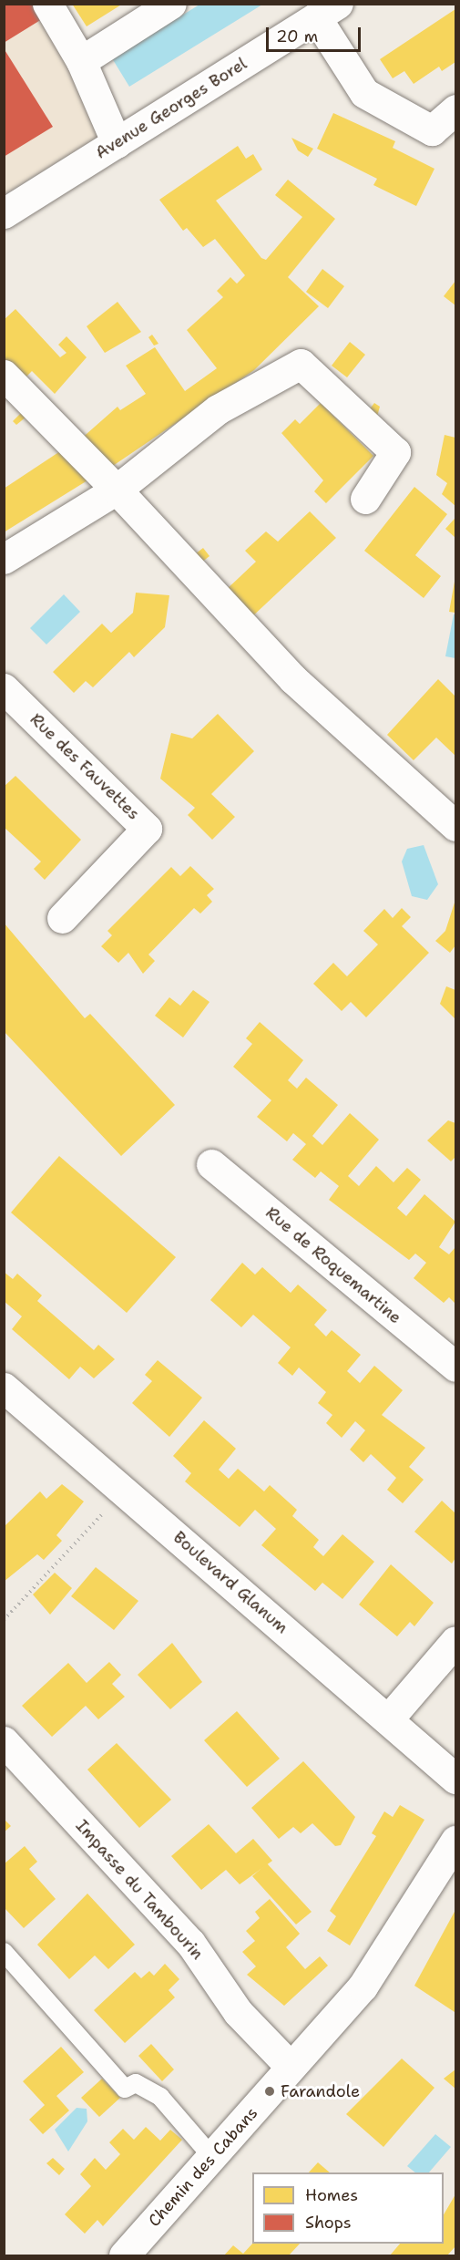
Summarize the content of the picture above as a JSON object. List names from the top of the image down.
{
  "streets": {
    "street": [
      "Avenue Georges Borel",
      "Rue des Fauvettes",
      "Rue de Roquemartine",
      "Boulevard Glanum",
      "Impasse du Tambourin",
      "Chemin des Cabans"
    ]
  },
  "crossings": [
    ["Impasse du Tambourin", "Chemin des Cabans"]
  ],
  "places": ["Farandole"],
  "legend": ["Homes", "Shops"],
  "scale_bar": "20 m"
}
